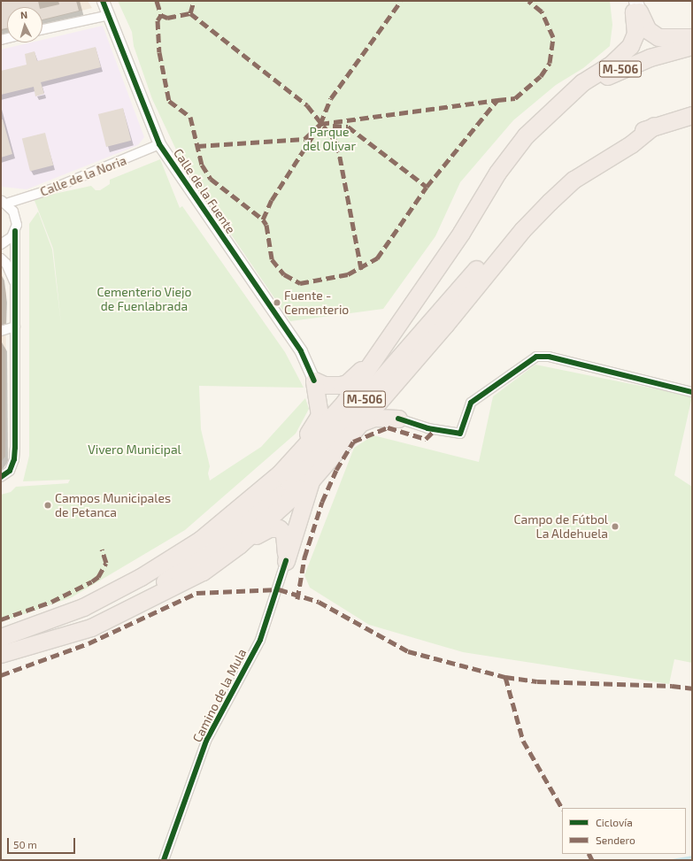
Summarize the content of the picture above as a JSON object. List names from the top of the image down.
{
  "streets": {
    "highway": ["M-506"],
    "street": ["Calle de la Noria", "Calle de la Fuente", "Camino de la Mula"]
  },
  "crossings": [
    ["Calle de la Noria", "Calle de la Fuente"]
  ],
  "parks": ["Parque del Olivar", "Cementerio Viejo de Fuenlabrada", "Vivero Municipal"],
  "places": ["Fuente - Cementerio", "Campos Municipales de Petanca", "Campo de Fútbol La Aldehuela"],
  "legend": ["Ciclovía", "Sendero"],
  "scale_bar": "50 m",
  "north": "top"
}
